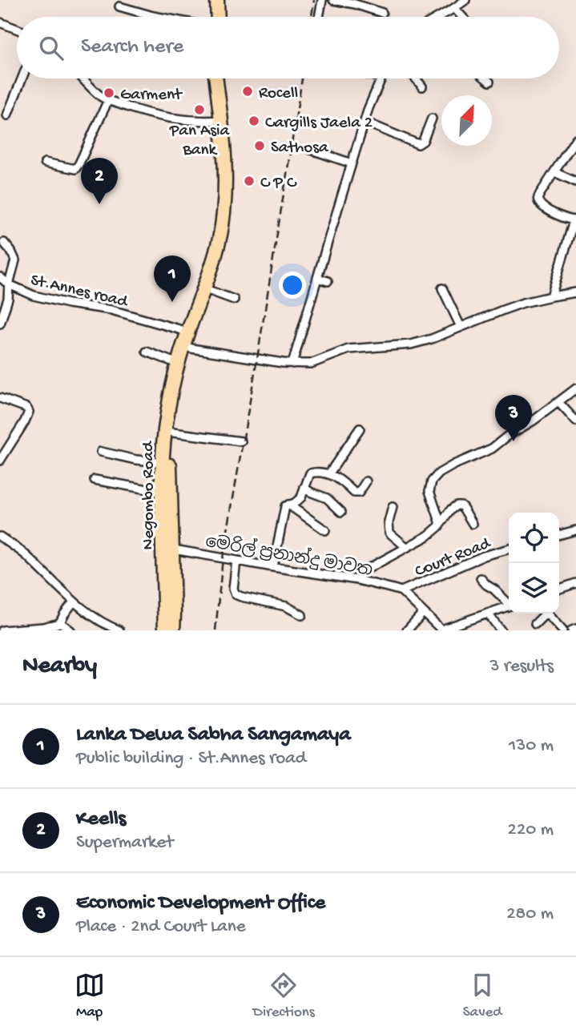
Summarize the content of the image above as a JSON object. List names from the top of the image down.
{
  "streets": {
    "highway": ["Negombo Road"],
    "street": ["St.Annes road", "මෙරිල් ප්‍රනාන්දු මාවත", "Court Road"]
  },
  "crossings": [
    ["St.Annes road", "Negombo Road"],
    ["Negombo Road", "මෙරිල් ප්‍රනාන්දු මාවත"],
    ["මෙරිල් ප්‍රනාන්දු මාවත", "Court Road"]
  ],
  "places": [
    "Rocell",
    "Garment",
    "Pan Asia Bank",
    "Cargills Jaela 2",
    "Sathosa",
    "C P C"
  ],
  "north": "top right",
  "page": {
    "search": "Search here",
    "pins": ["2", "1", "3"],
    "heading": ["Nearby", "3 results"],
    "list": [
      {
        "mark": "1",
        "name": "Lanka Dewa Sabha Sangamaya",
        "note": "Public building · St.Annes road",
        "value": "130 m"
      },
      {
        "mark": "2",
        "name": "Keells",
        "note": "Supermarket",
        "value": "220 m"
      },
      {
        "mark": "3",
        "name": "Economic Development Office",
        "note": "Place · 2nd Court Lane",
        "value": "280 m"
      }
    ],
    "nav": ["Map", "Directions", "Saved"]
  }
}
